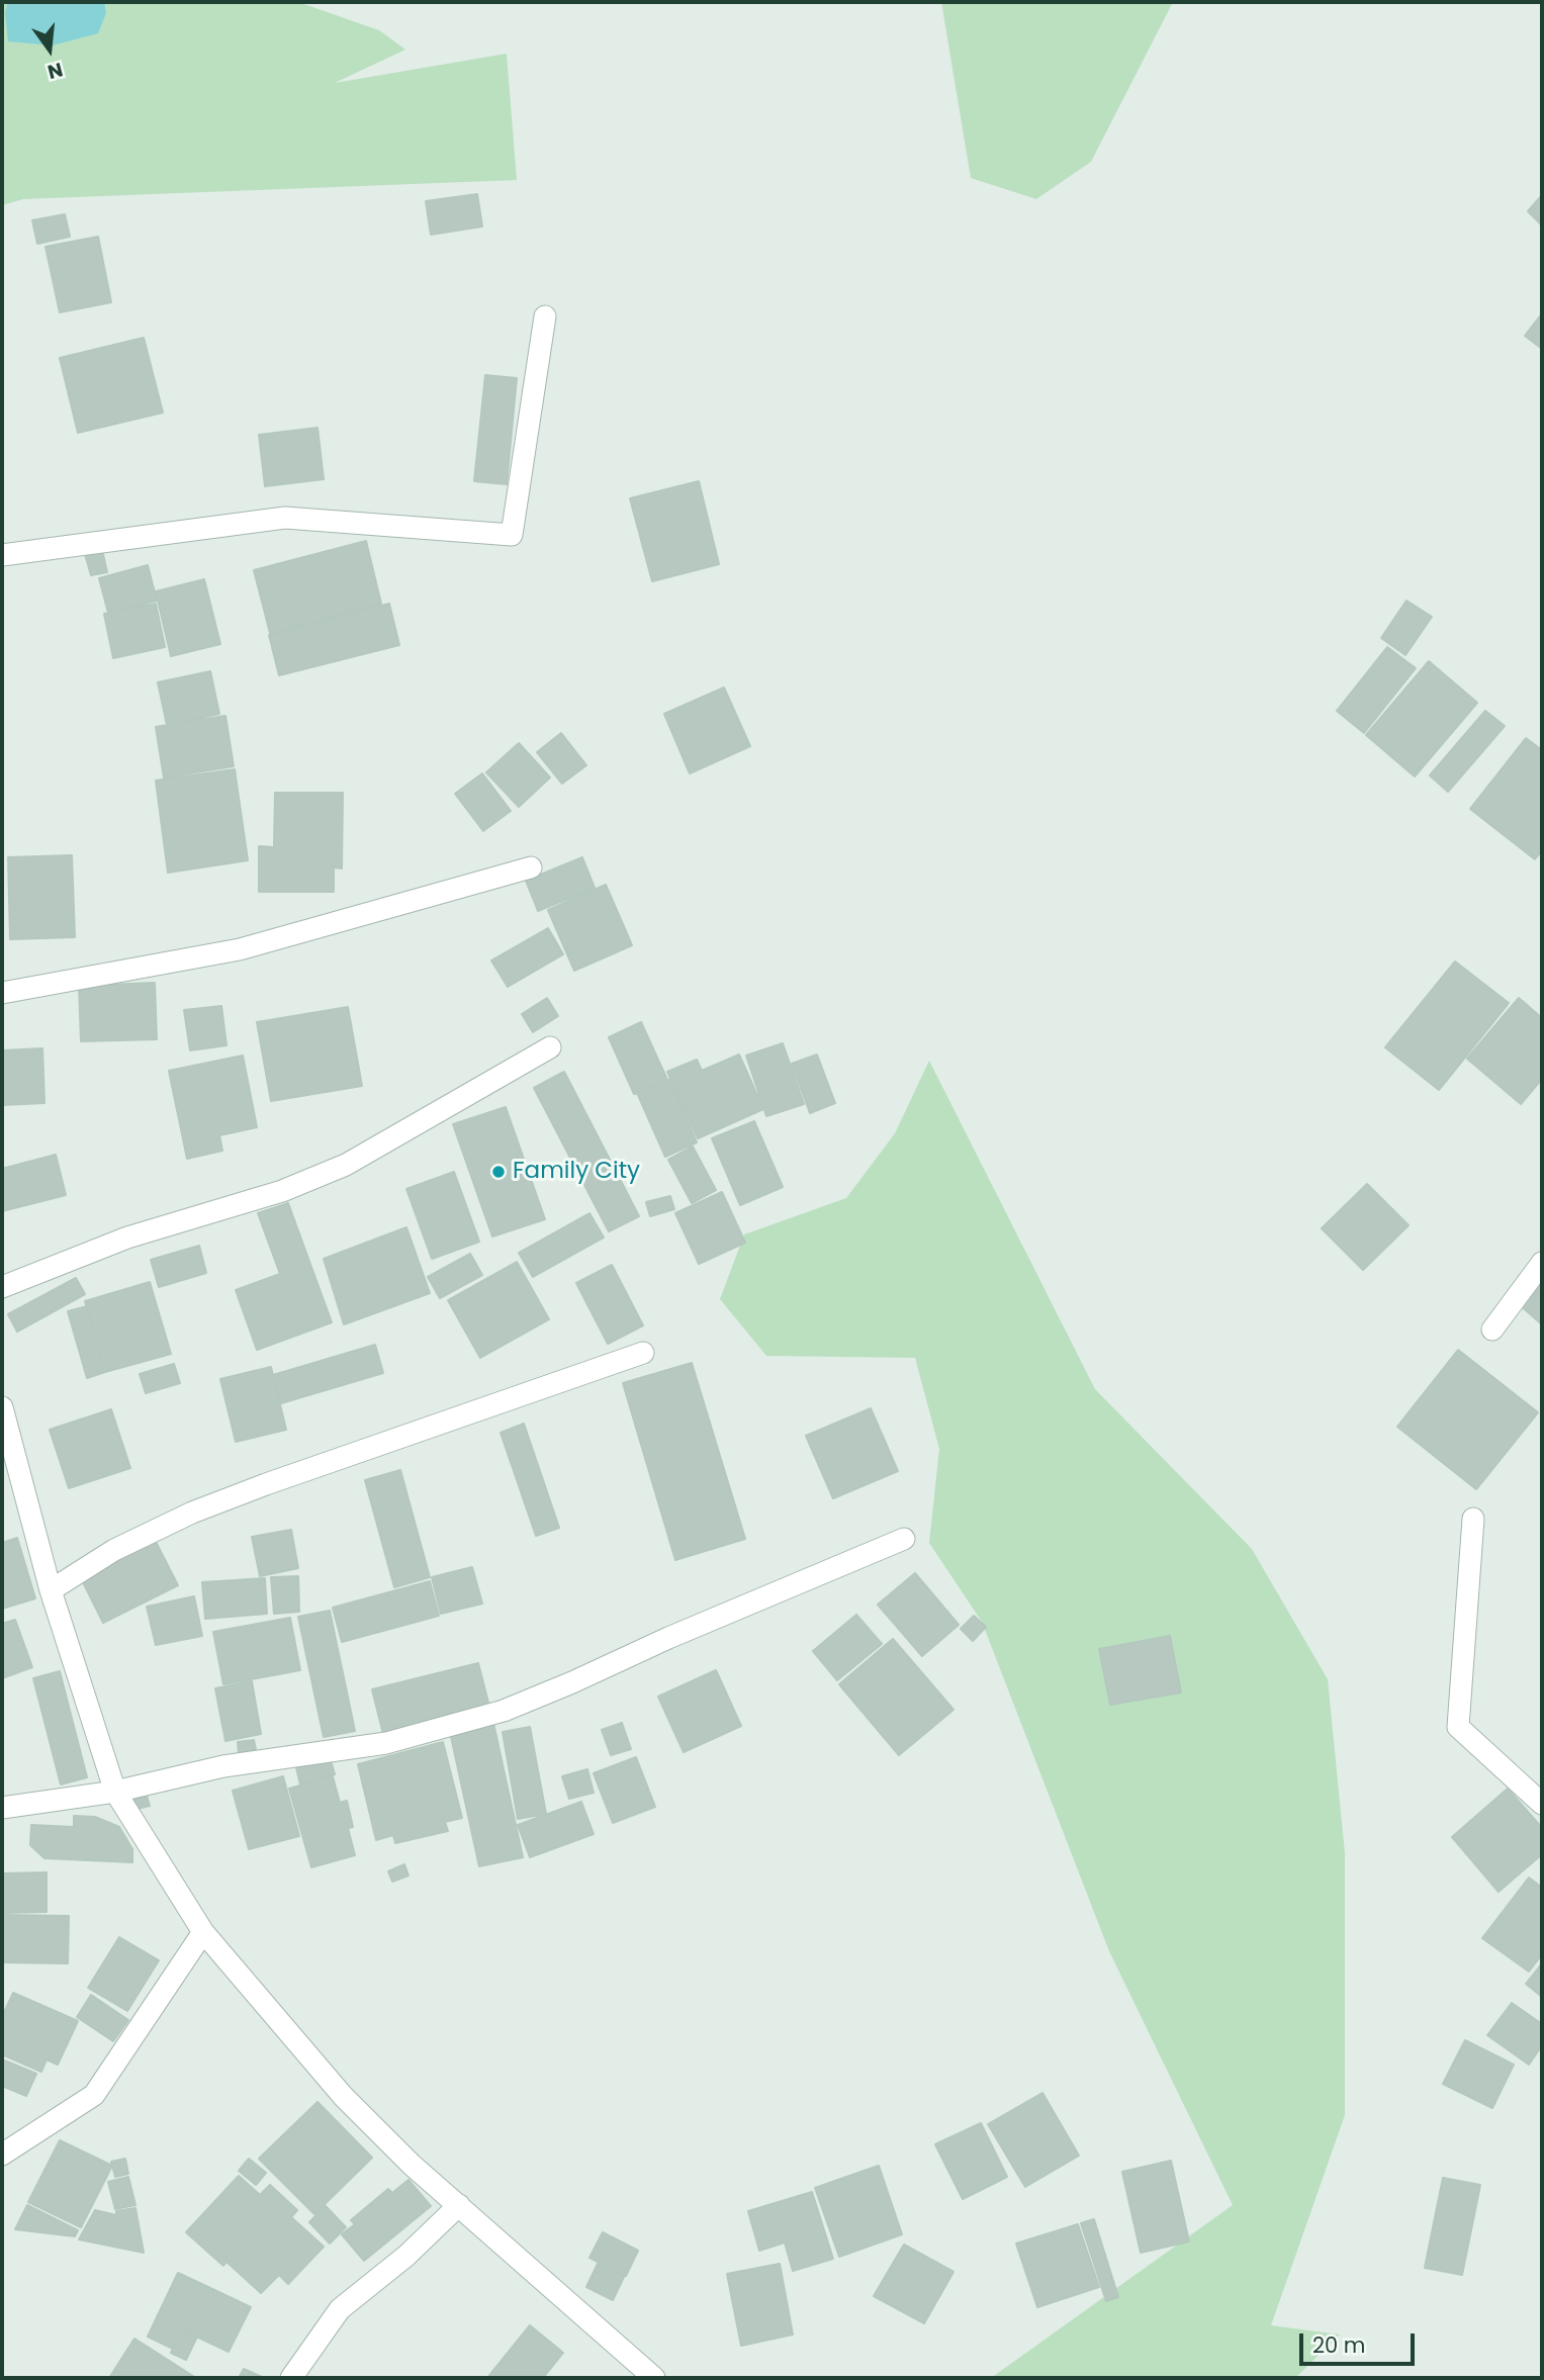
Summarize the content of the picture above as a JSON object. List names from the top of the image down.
{
  "places": ["Family City"],
  "scale_bar": "20 m",
  "north": "bottom"
}
